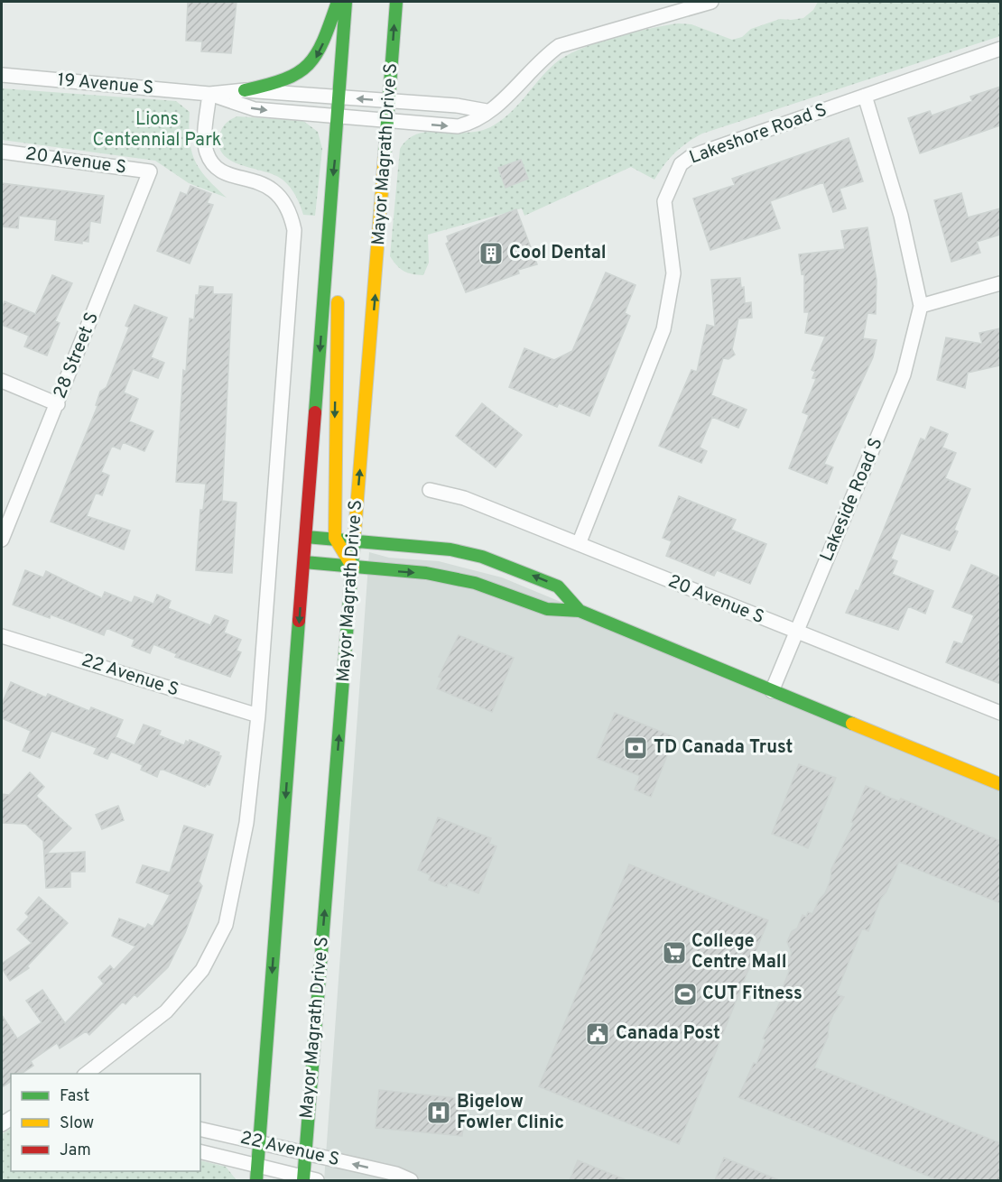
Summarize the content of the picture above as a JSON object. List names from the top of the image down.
{
  "streets": {
    "main road": ["Mayor Magrath Drive S"],
    "street": [
      "19 Avenue S",
      "Lakeshore Road S",
      "20 Avenue S",
      "28 Street S",
      "Lakeside Road S",
      "22 Avenue S"
    ]
  },
  "crossings": [
    ["19 Avenue S", "Mayor Magrath Drive S"],
    ["Lakeshore Road S", "20 Avenue S"],
    ["Lakeshore Road S", "Lakeside Road S"],
    ["Mayor Magrath Drive S", "22 Avenue S"],
    ["20 Avenue S", "28 Street S"],
    ["20 Avenue S", "Lakeside Road S"]
  ],
  "parks": ["Lions Centennial Park"],
  "places": {
    "building": ["Cool Dental"],
    "bank": ["TD Canada Trust"],
    "supermarket": ["College Centre Mall"],
    "sports": ["CUT Fitness"],
    "public building": ["Canada Post"],
    "hospital": ["Bigelow Fowler Clinic"]
  },
  "legend": ["Fast", "Slow", "Jam"]
}
